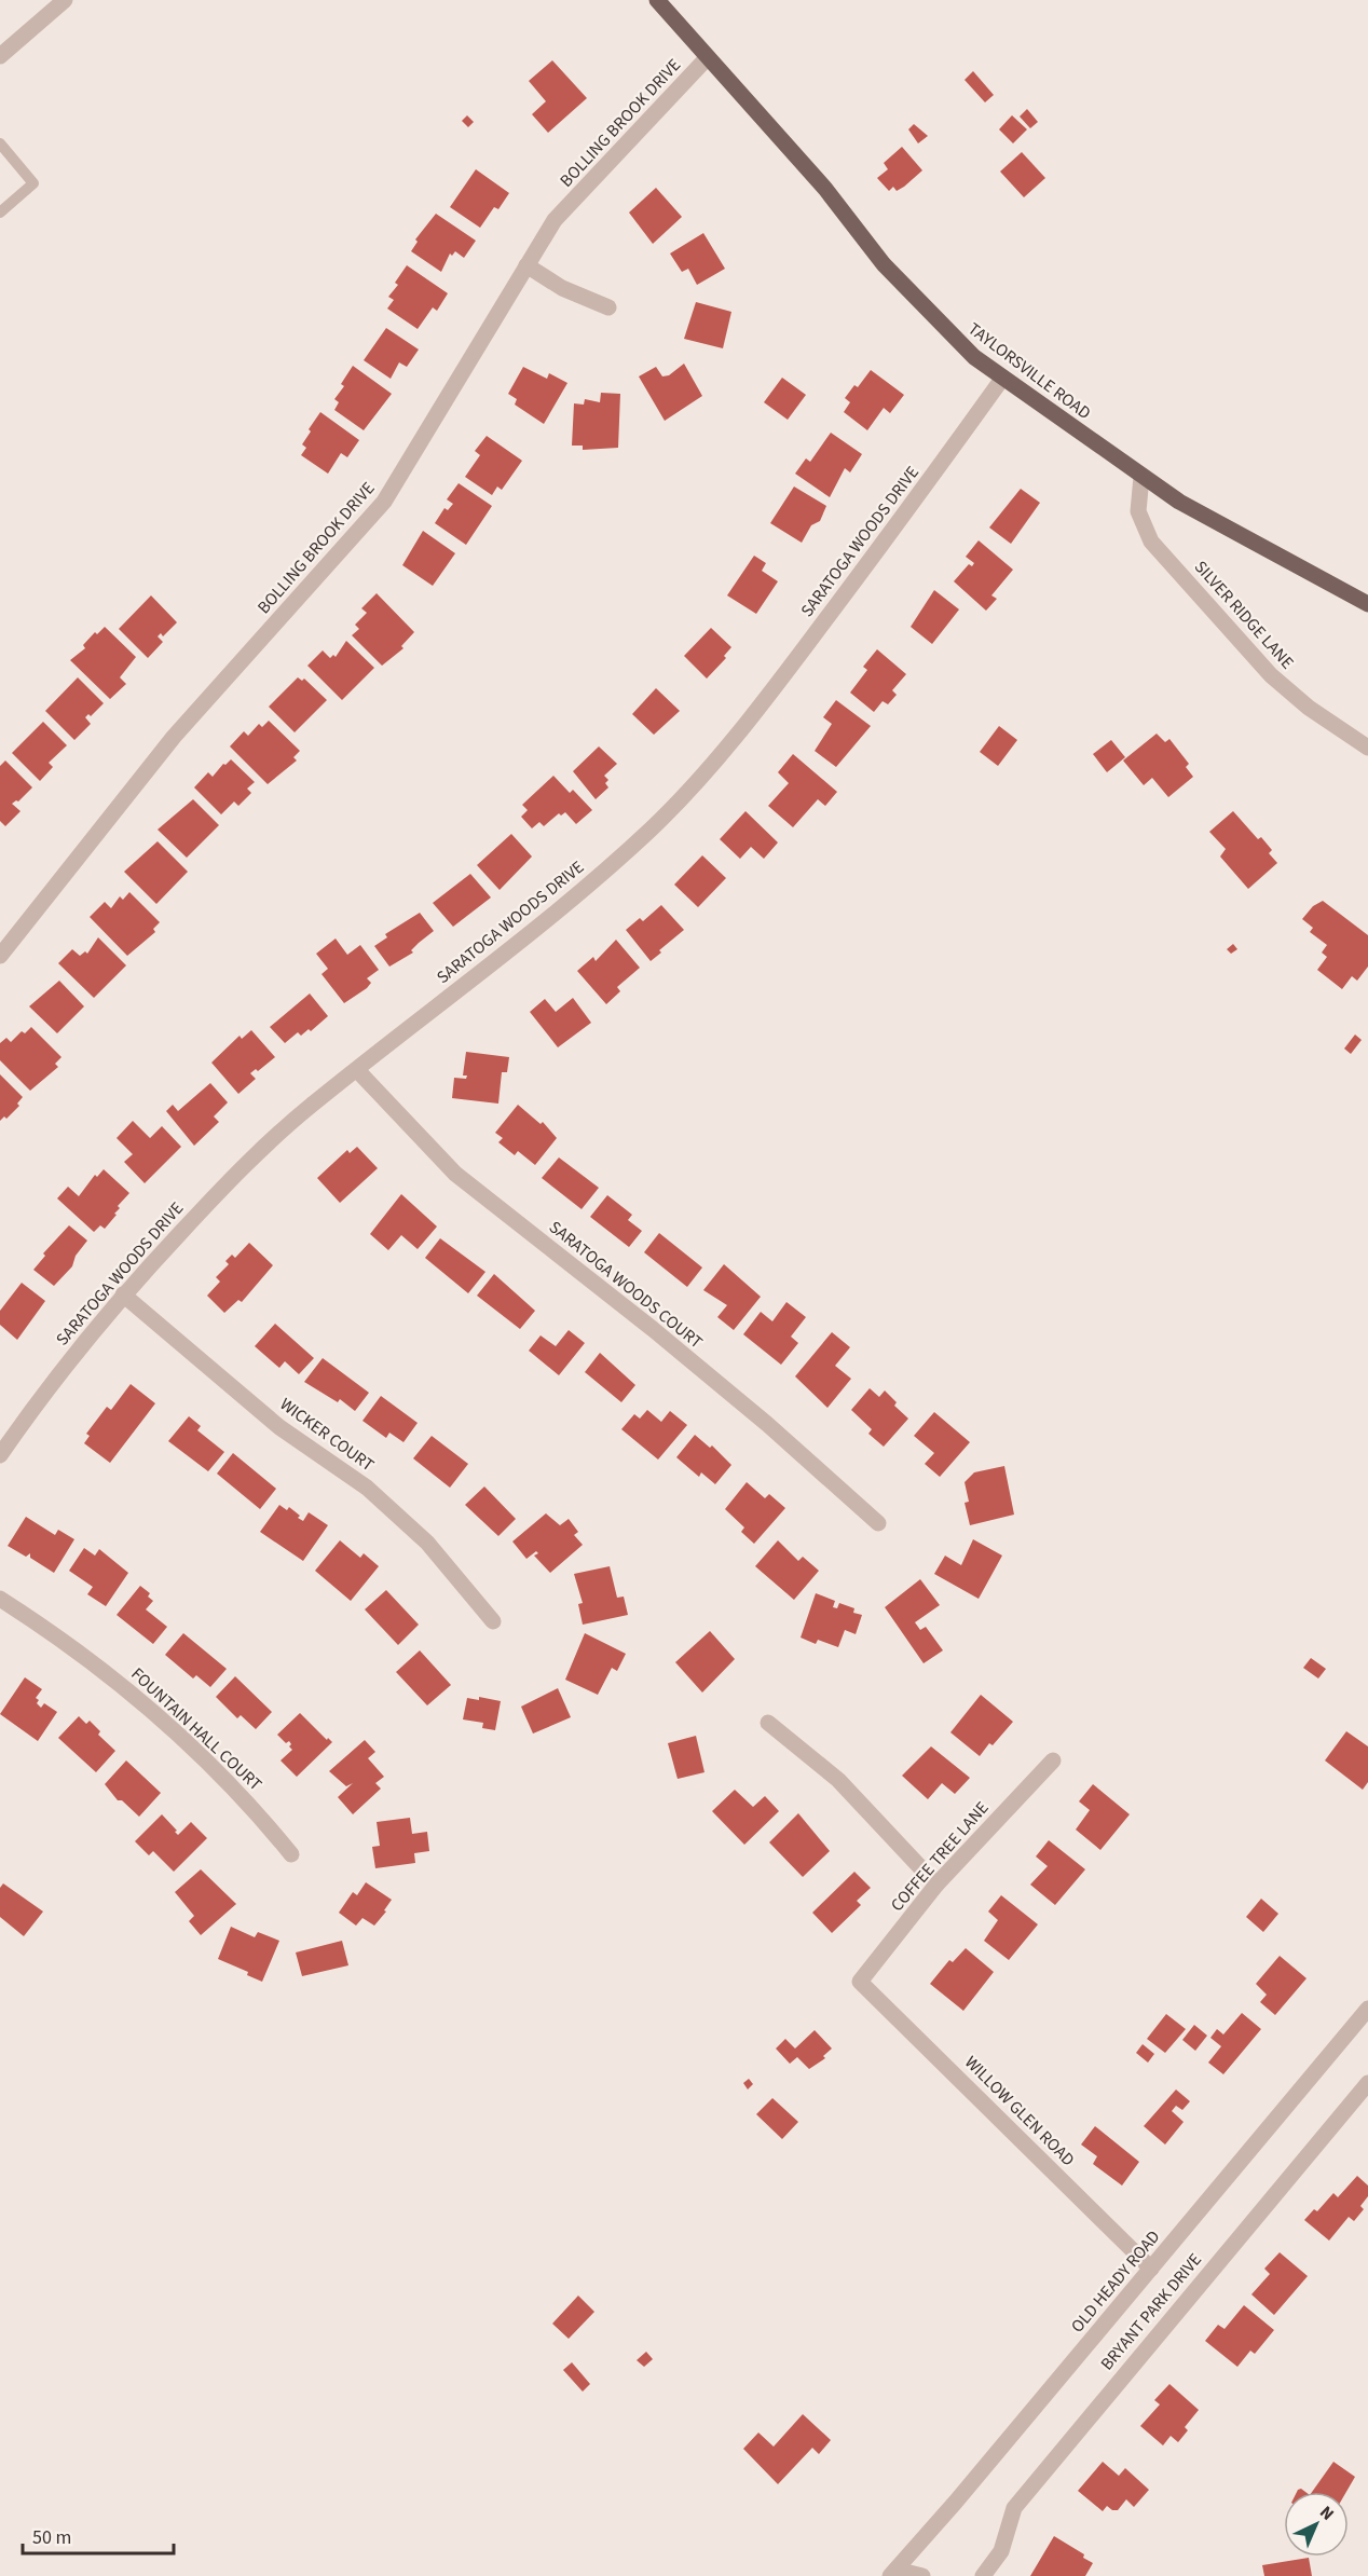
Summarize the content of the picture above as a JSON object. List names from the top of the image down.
{
  "streets": {
    "main road": ["TAYLORSVILLE ROAD"],
    "street": [
      "BOLLING BROOK DRIVE",
      "SARATOGA WOODS DRIVE",
      "SILVER RIDGE LANE",
      "SARATOGA WOODS COURT",
      "WICKER COURT",
      "FOUNTAIN HALL COURT",
      "COFFEE TREE LANE",
      "WILLOW GLEN ROAD",
      "OLD HEADY ROAD",
      "BRYANT PARK DRIVE"
    ]
  },
  "crossings": [
    ["BOLLING BROOK DRIVE", "TAYLORSVILLE ROAD"],
    ["TAYLORSVILLE ROAD", "SARATOGA WOODS DRIVE"],
    ["TAYLORSVILLE ROAD", "SILVER RIDGE LANE"],
    ["SARATOGA WOODS DRIVE", "SARATOGA WOODS COURT"],
    ["SARATOGA WOODS DRIVE", "WICKER COURT"],
    ["COFFEE TREE LANE", "WILLOW GLEN ROAD"],
    ["WILLOW GLEN ROAD", "OLD HEADY ROAD"]
  ],
  "scale_bar": "50 m",
  "north": "top right"
}
